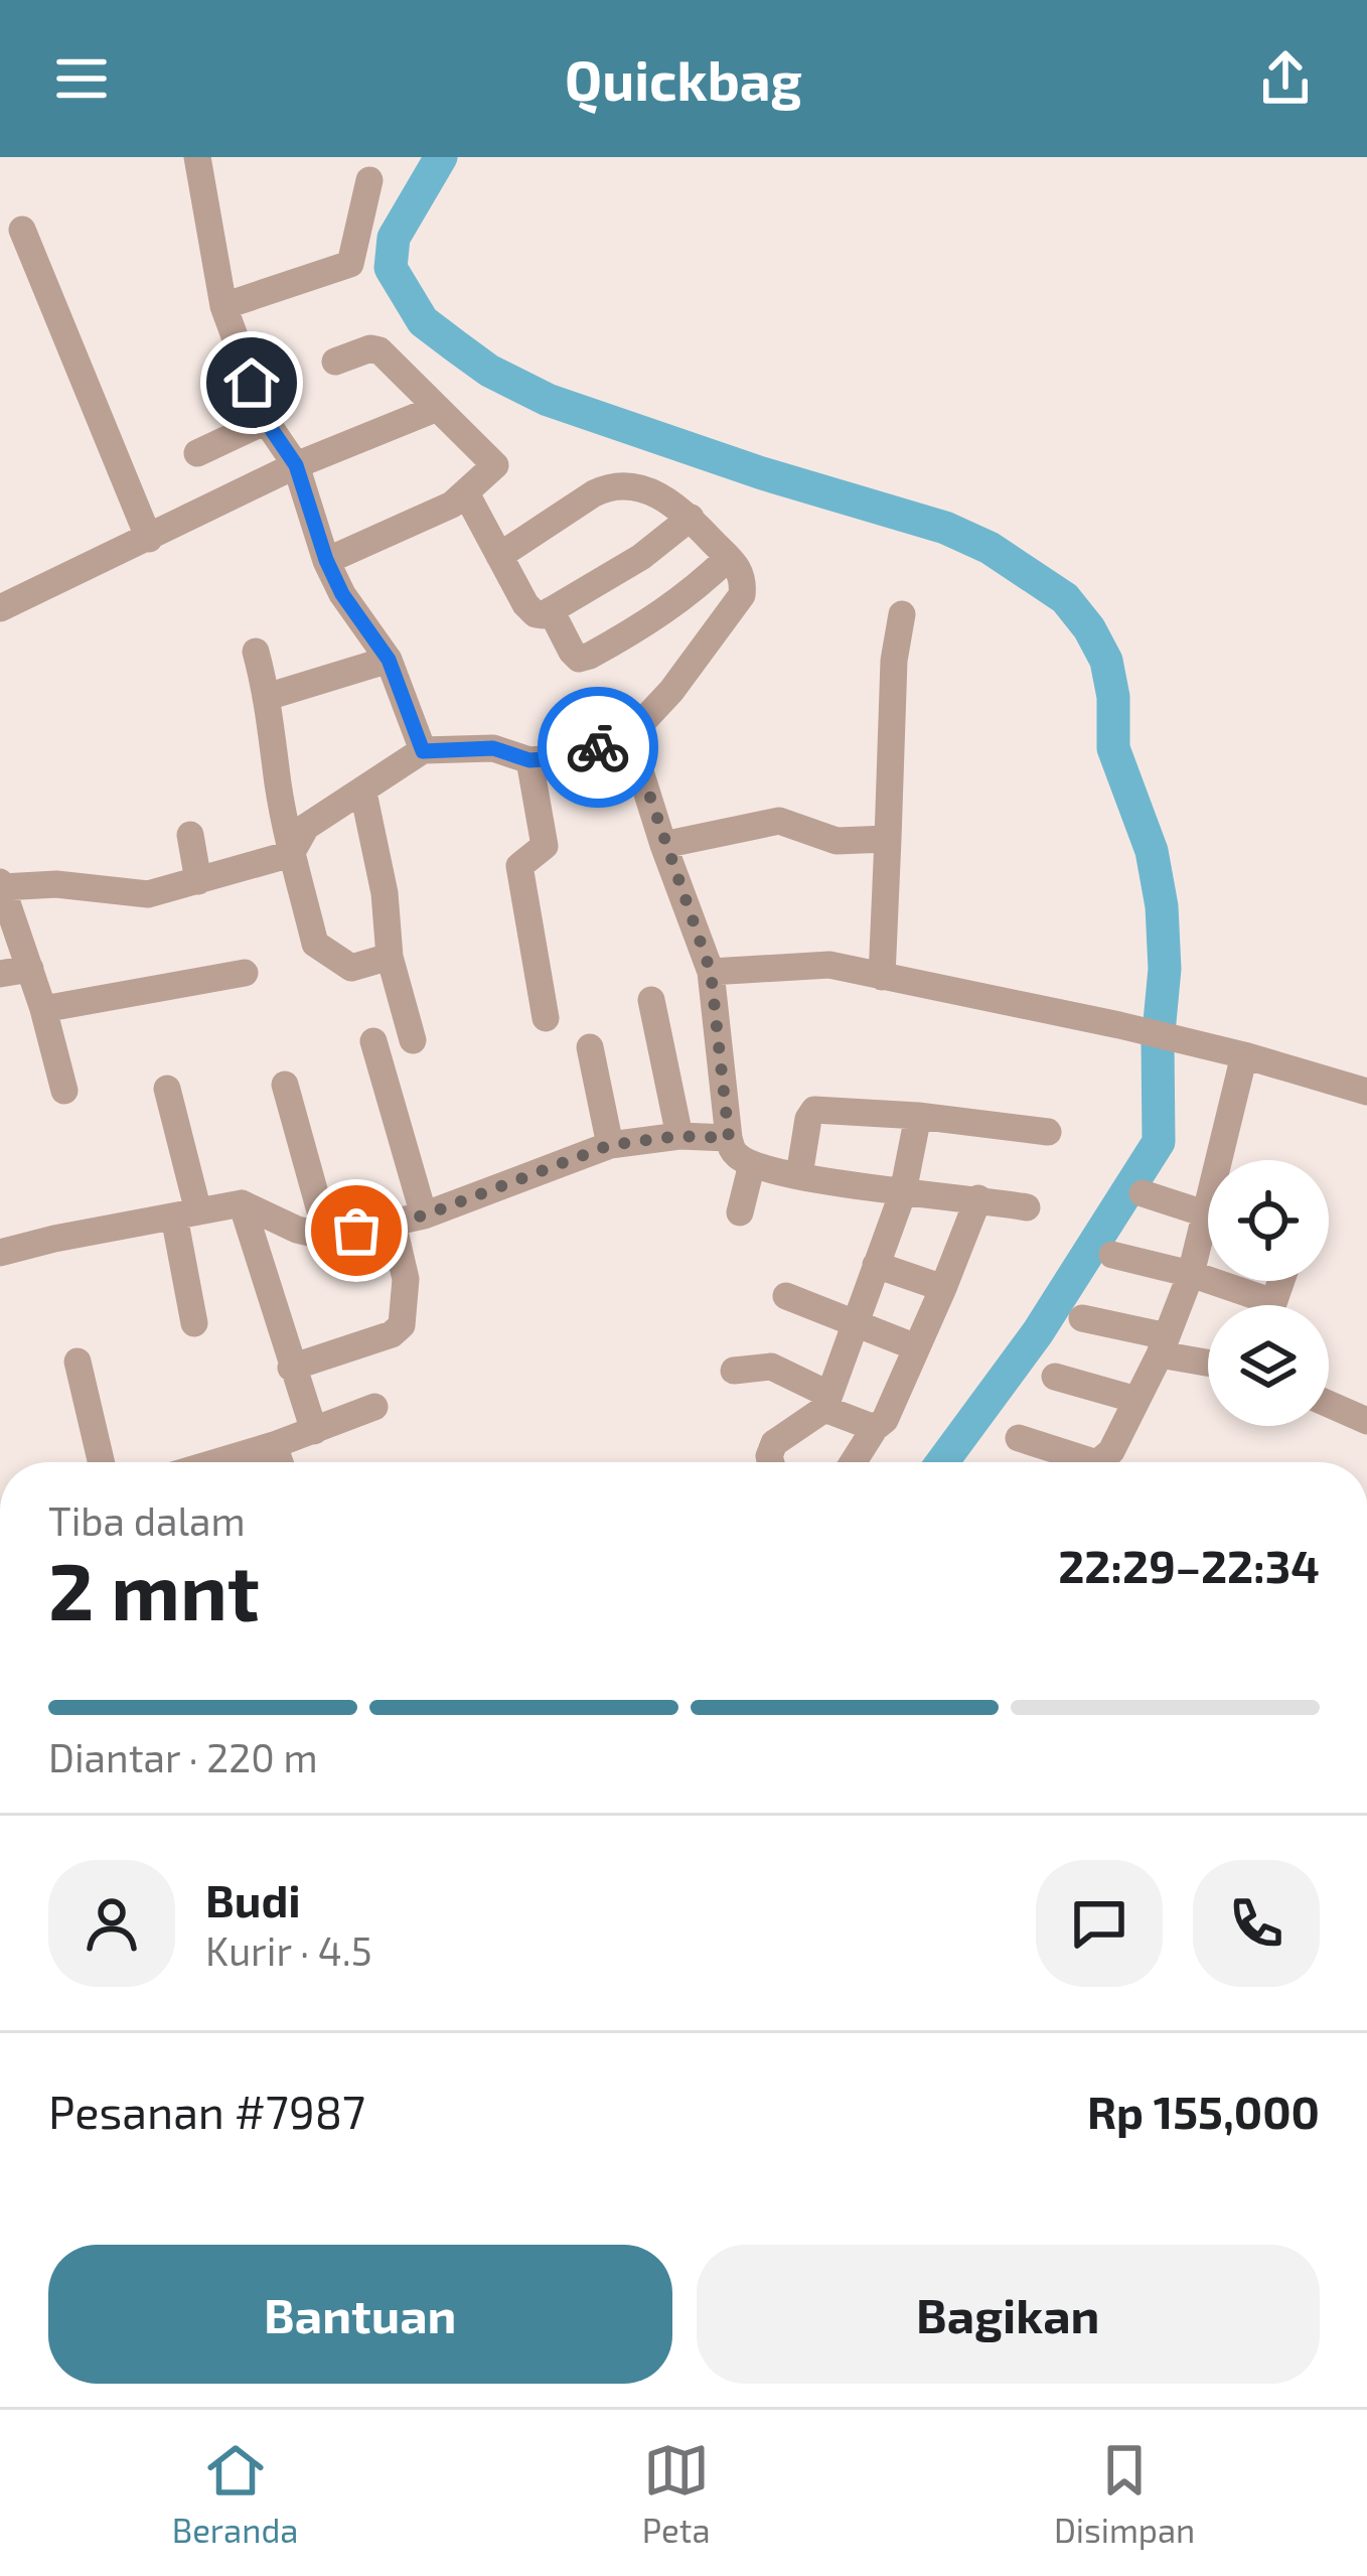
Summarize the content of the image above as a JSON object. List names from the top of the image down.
{
  "page": {
    "header": "Quickbag",
    "heading": ["2 mnt", "Tiba dalam", "22:29–22:34"],
    "panel": [
      "Budi",
      "Kurir · 4.5",
      "Pesanan #7987",
      "Rp 155,000"
    ],
    "bar": "Diantar · 220 m",
    "buttons": ["Bantuan", "Bagikan"],
    "tabs": ["Beranda", "Peta", "Disimpan"]
  }
}
